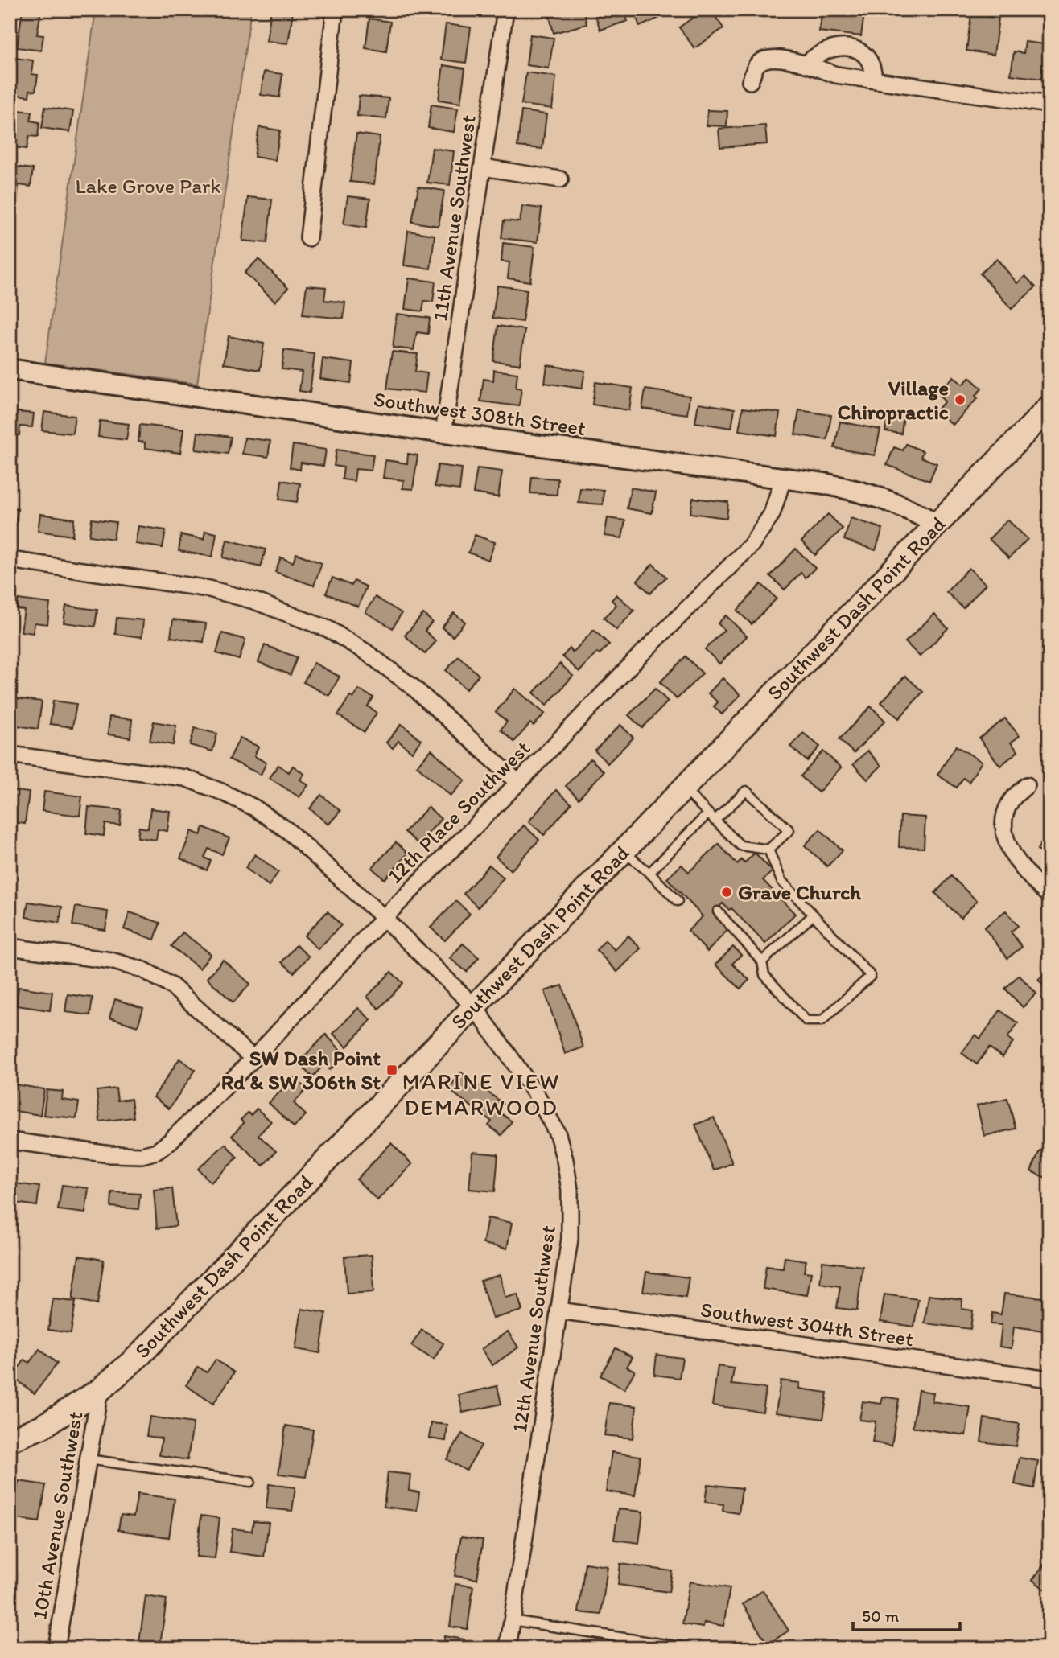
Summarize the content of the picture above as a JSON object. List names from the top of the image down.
{
  "streets": {
    "main road": ["Southwest Dash Point Road"],
    "street": [
      "11th Avenue Southwest",
      "Southwest 308th Street",
      "12th Place Southwest",
      "Southwest 304th Street",
      "12th Avenue Southwest",
      "10th Avenue Southwest"
    ]
  },
  "crossings": [
    ["11th Avenue Southwest", "Southwest 308th Street"],
    ["Southwest 308th Street", "Southwest Dash Point Road"],
    ["Southwest 308th Street", "12th Place Southwest"],
    ["Southwest Dash Point Road", "12th Avenue Southwest"],
    ["Southwest Dash Point Road", "10th Avenue Southwest"],
    ["12th Place Southwest", "12th Avenue Southwest"],
    ["Southwest 304th Street", "12th Avenue Southwest"]
  ],
  "districts": ["MARINE VIEW DEMARWOOD"],
  "parks": ["Lake Grove Park"],
  "places": {
    "other": ["Village Chiropractic", "Grave Church"],
    "transit": ["SW Dash Point Rd & SW 306th St"]
  },
  "scale_bar": "50 m"
}
